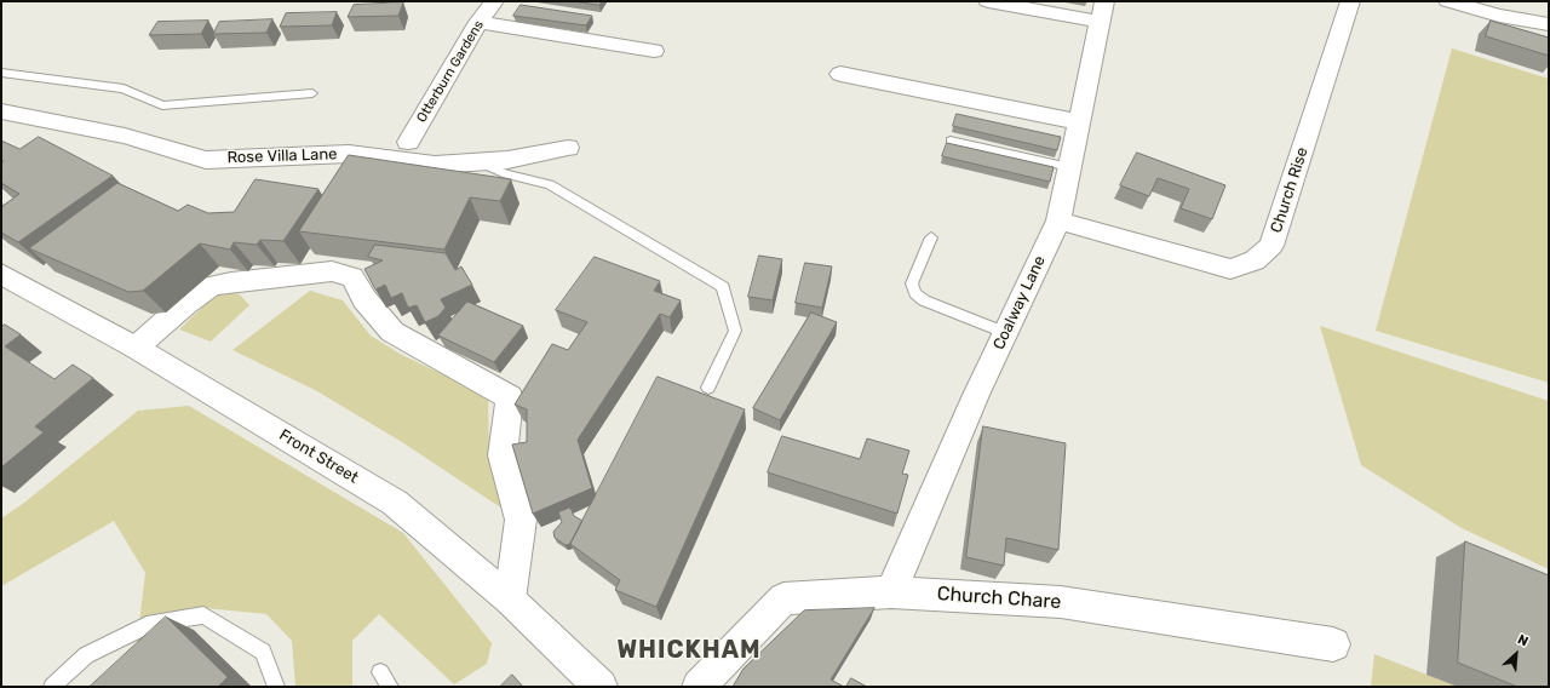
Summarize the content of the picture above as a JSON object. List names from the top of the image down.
{
  "streets": {
    "street": [
      "Otterburn Gardens",
      "Rose Villa Lane",
      "Church Rise",
      "Coalway Lane",
      "Front Street",
      "Church Chare"
    ]
  },
  "crossings": [
    ["Church Rise", "Coalway Lane"],
    ["Coalway Lane", "Church Chare"]
  ],
  "districts": ["WHICKHAM"],
  "north": "top right"
}
